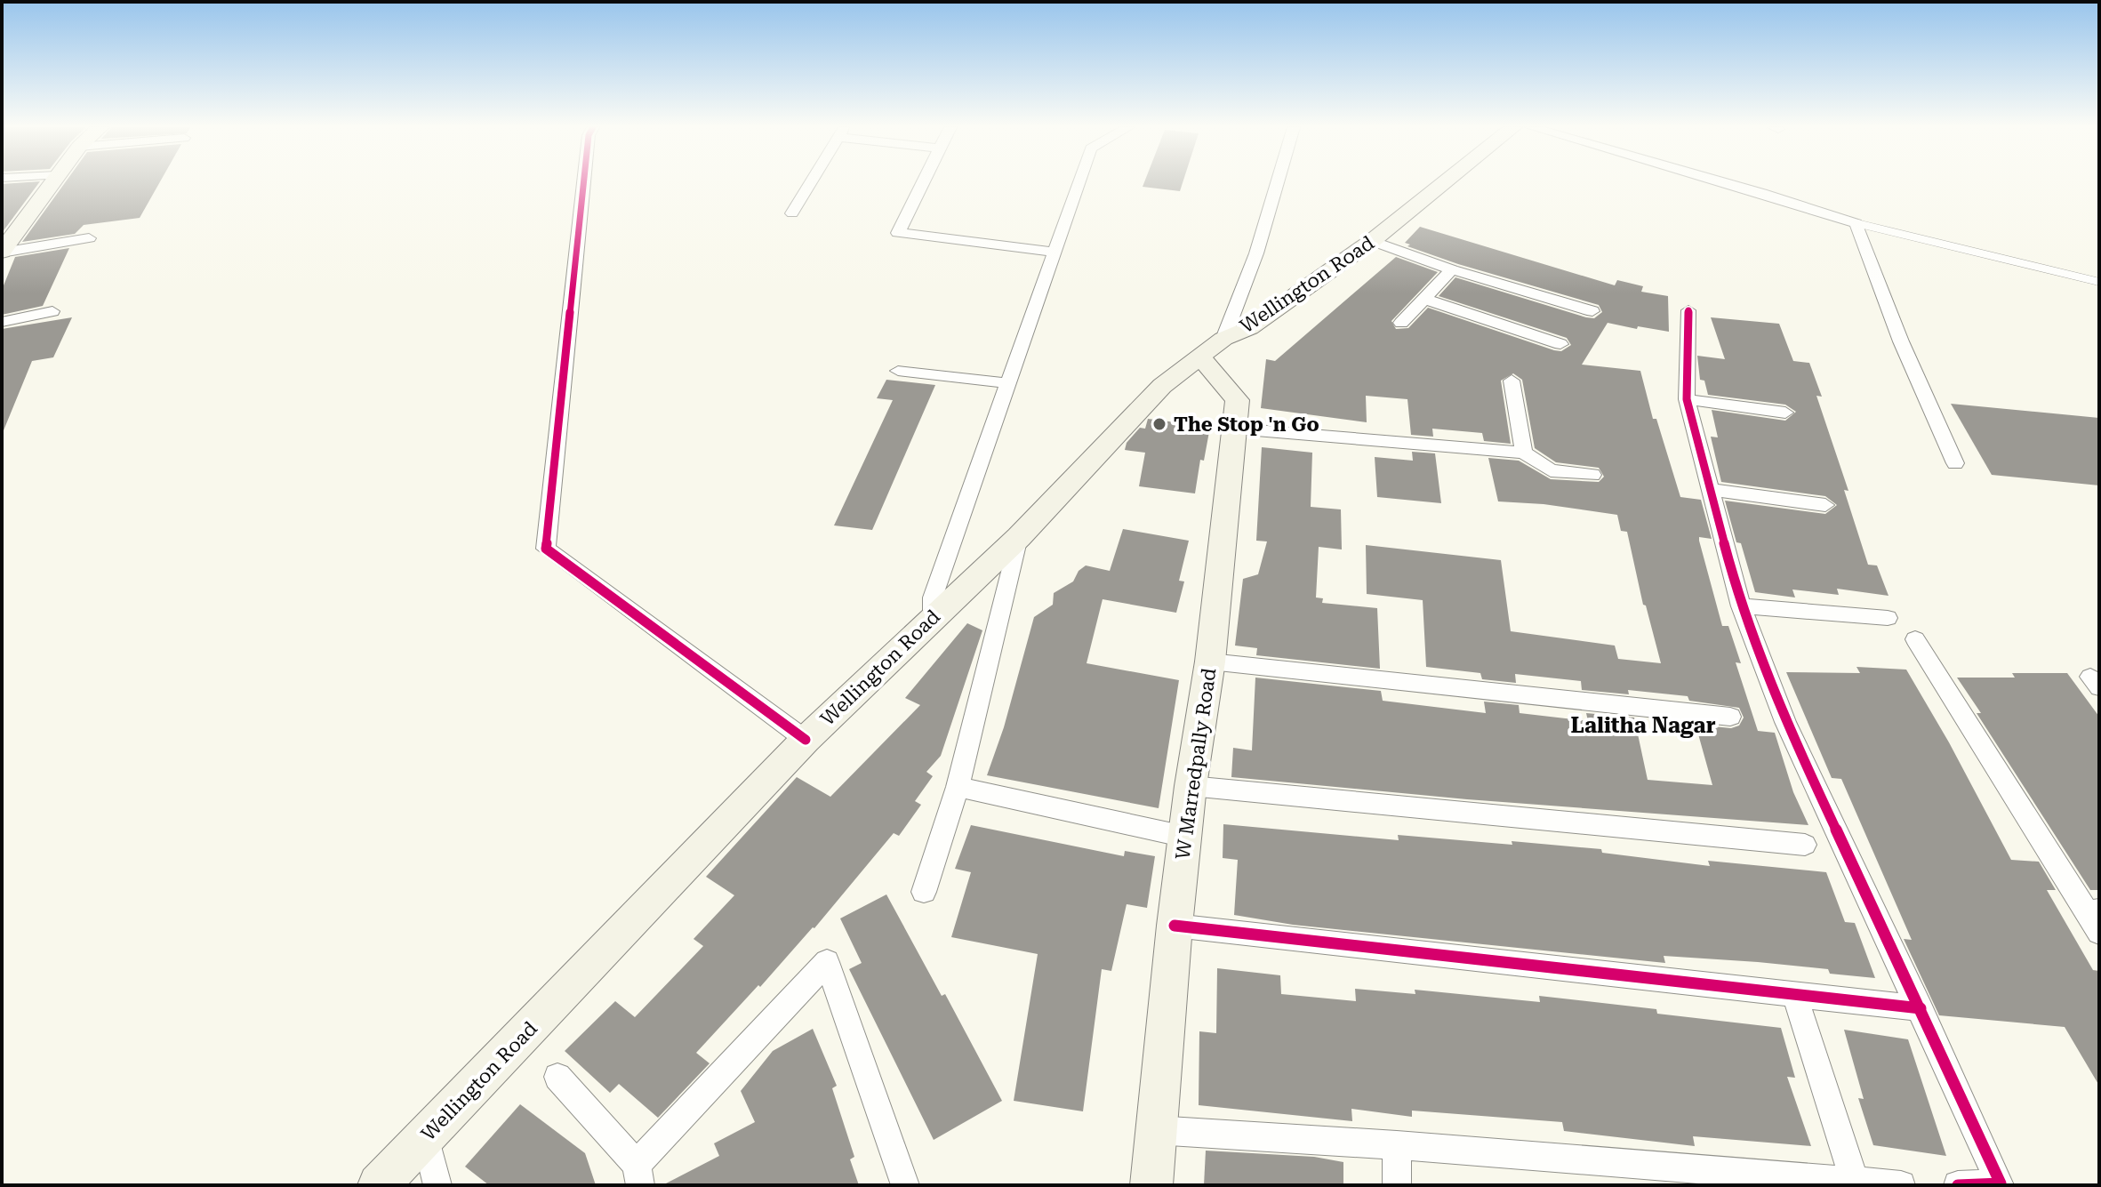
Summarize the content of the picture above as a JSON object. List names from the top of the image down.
{
  "streets": {
    "main road": ["Wellington Road", "W Marredpally Road"]
  },
  "crossings": [
    ["Wellington Road", "W Marredpally Road"]
  ],
  "districts": ["Lalitha Nagar"],
  "places": ["The Stop 'n Go"]
}
